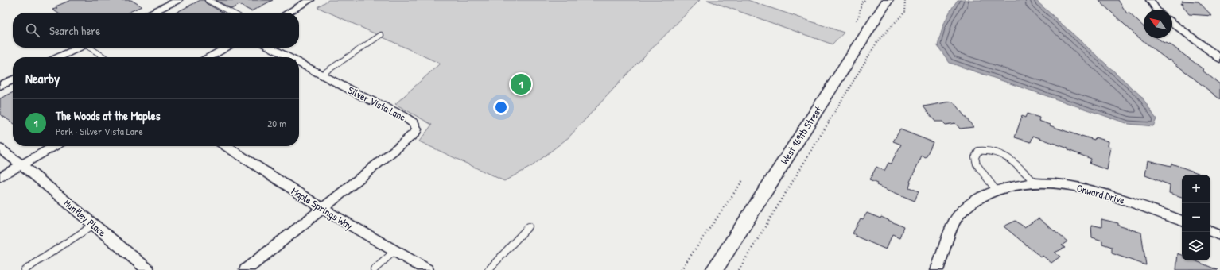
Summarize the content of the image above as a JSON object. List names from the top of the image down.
{
  "streets": {
    "street": [
      "Silver Vista Lane",
      "West 169th Street",
      "Onward Drive",
      "Maple Springs Way",
      "Huntley Place"
    ]
  },
  "crossings": [
    ["Silver Vista Lane", "Maple Springs Way"]
  ],
  "north": "top left",
  "page": {
    "search": "Search here",
    "heading": "Nearby",
    "pins": "1",
    "list": [
      {
        "mark": "1",
        "name": "The Woods at the Maples",
        "note": "Park · Silver Vista Lane",
        "value": "20 m"
      }
    ],
    "map_buttons": ["+", "−"]
  }
}
